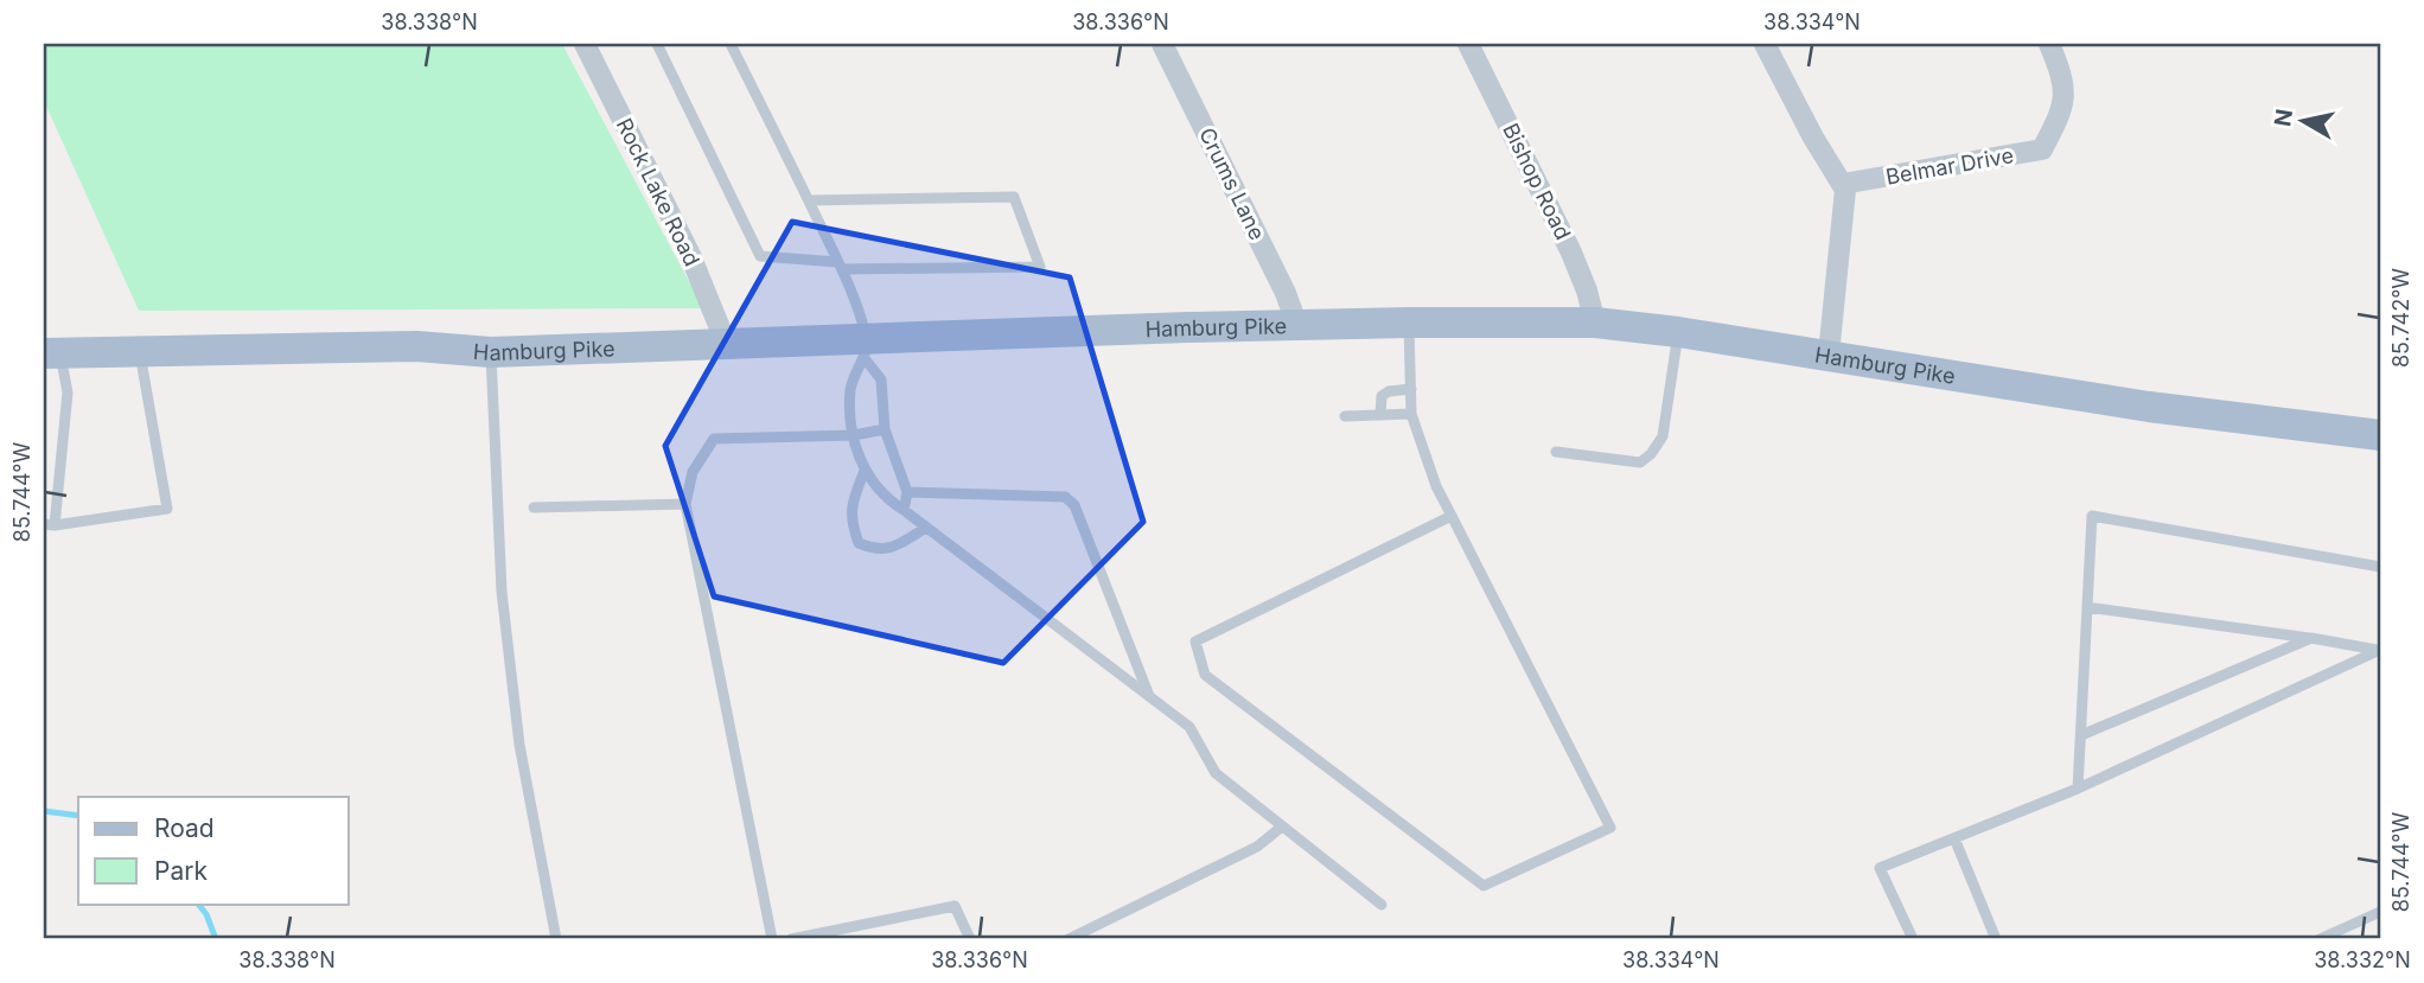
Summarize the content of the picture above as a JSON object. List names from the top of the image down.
{
  "streets": {
    "main road": ["Hamburg Pike"],
    "street": [
      "Belmar Drive",
      "Bishop Road",
      "Crums Lane",
      "Rock Lake Road"
    ]
  },
  "crossings": [
    ["Bishop Road", "Hamburg Pike"],
    ["Crums Lane", "Hamburg Pike"],
    ["Rock Lake Road", "Hamburg Pike"]
  ],
  "legend": ["Road", "Park"],
  "north": "left",
  "coordinates": [
    "38.338°N",
    "38.336°N",
    "38.334°N",
    "85.742°W",
    "85.744°W",
    "38.332°N"
  ]
}
